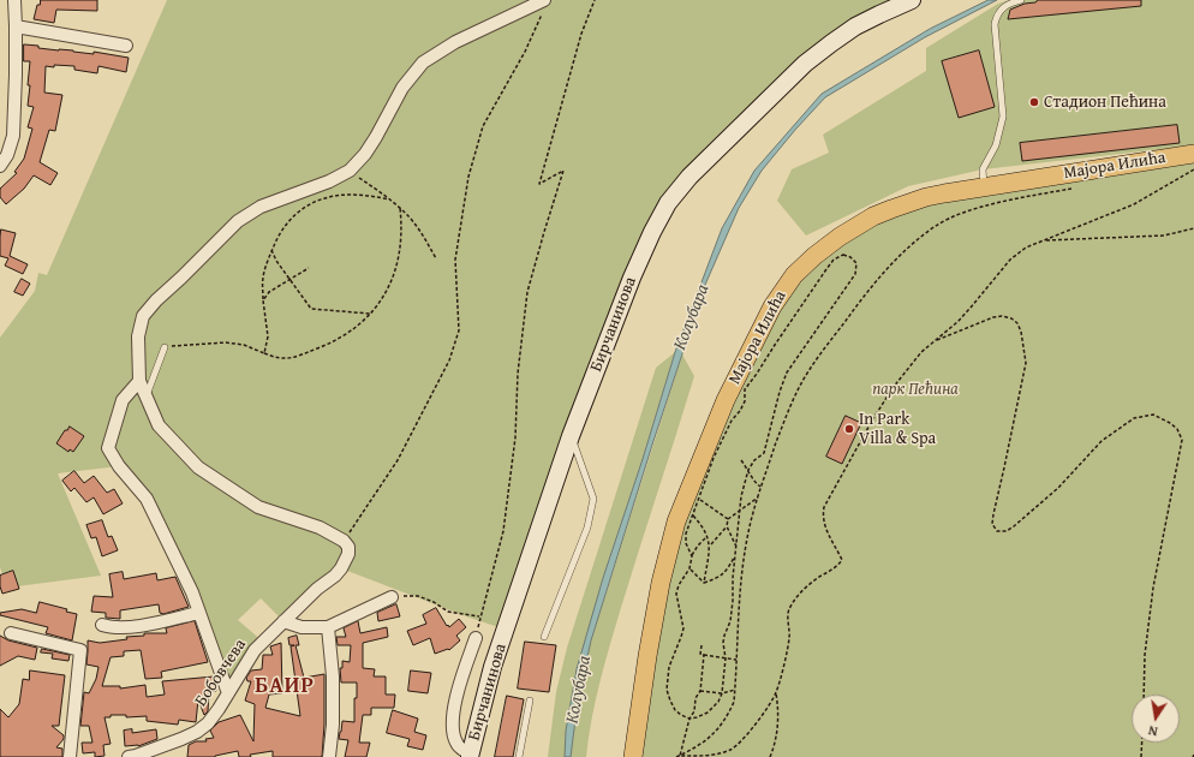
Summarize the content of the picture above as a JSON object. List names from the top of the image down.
{
  "streets": {
    "main road": ["Мајора Илића", "Бирчанинова"],
    "street": ["Бобовчева"]
  },
  "districts": ["БАИР"],
  "water": ["Колубара"],
  "parks": ["парк Пећина"],
  "places": ["Стадион Пећина", "In Park Villa & Spa"],
  "north": "bottom"
}
